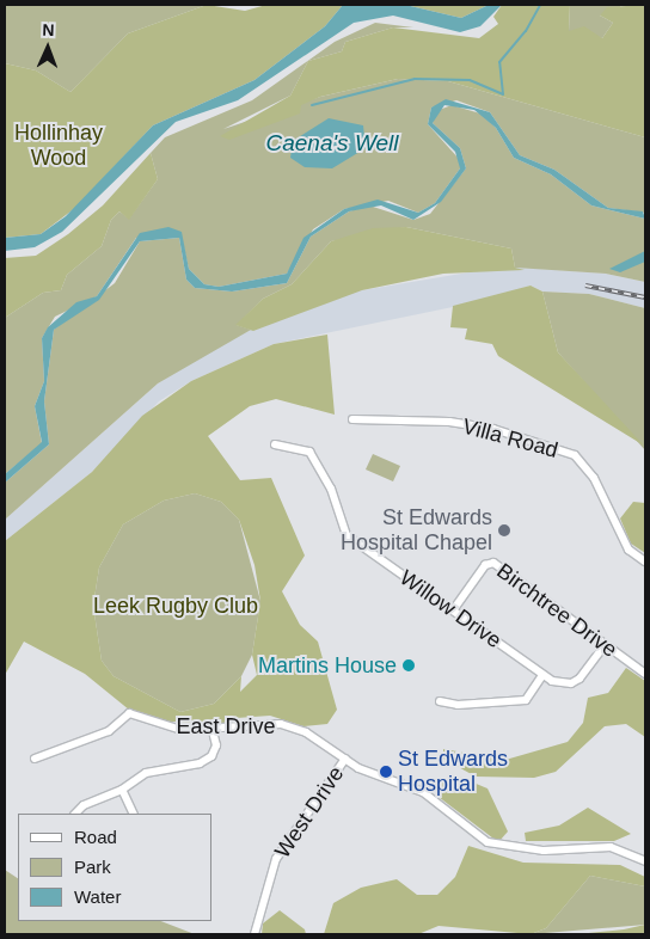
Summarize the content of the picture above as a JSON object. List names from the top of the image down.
{
  "streets": {
    "street": [
      "Villa Road",
      "Willow Drive",
      "Birchtree Drive",
      "East Drive",
      "West Drive"
    ]
  },
  "crossings": [
    ["Willow Drive", "Birchtree Drive"],
    ["East Drive", "West Drive"]
  ],
  "water": ["Caena's Well"],
  "parks": ["Hollinhay Wood", "Leek Rugby Club"],
  "places": ["St Edwards Hospital Chapel", "Martins House", "St Edwards Hospital"],
  "legend": ["Road", "Park", "Water"],
  "north": "top"
}
